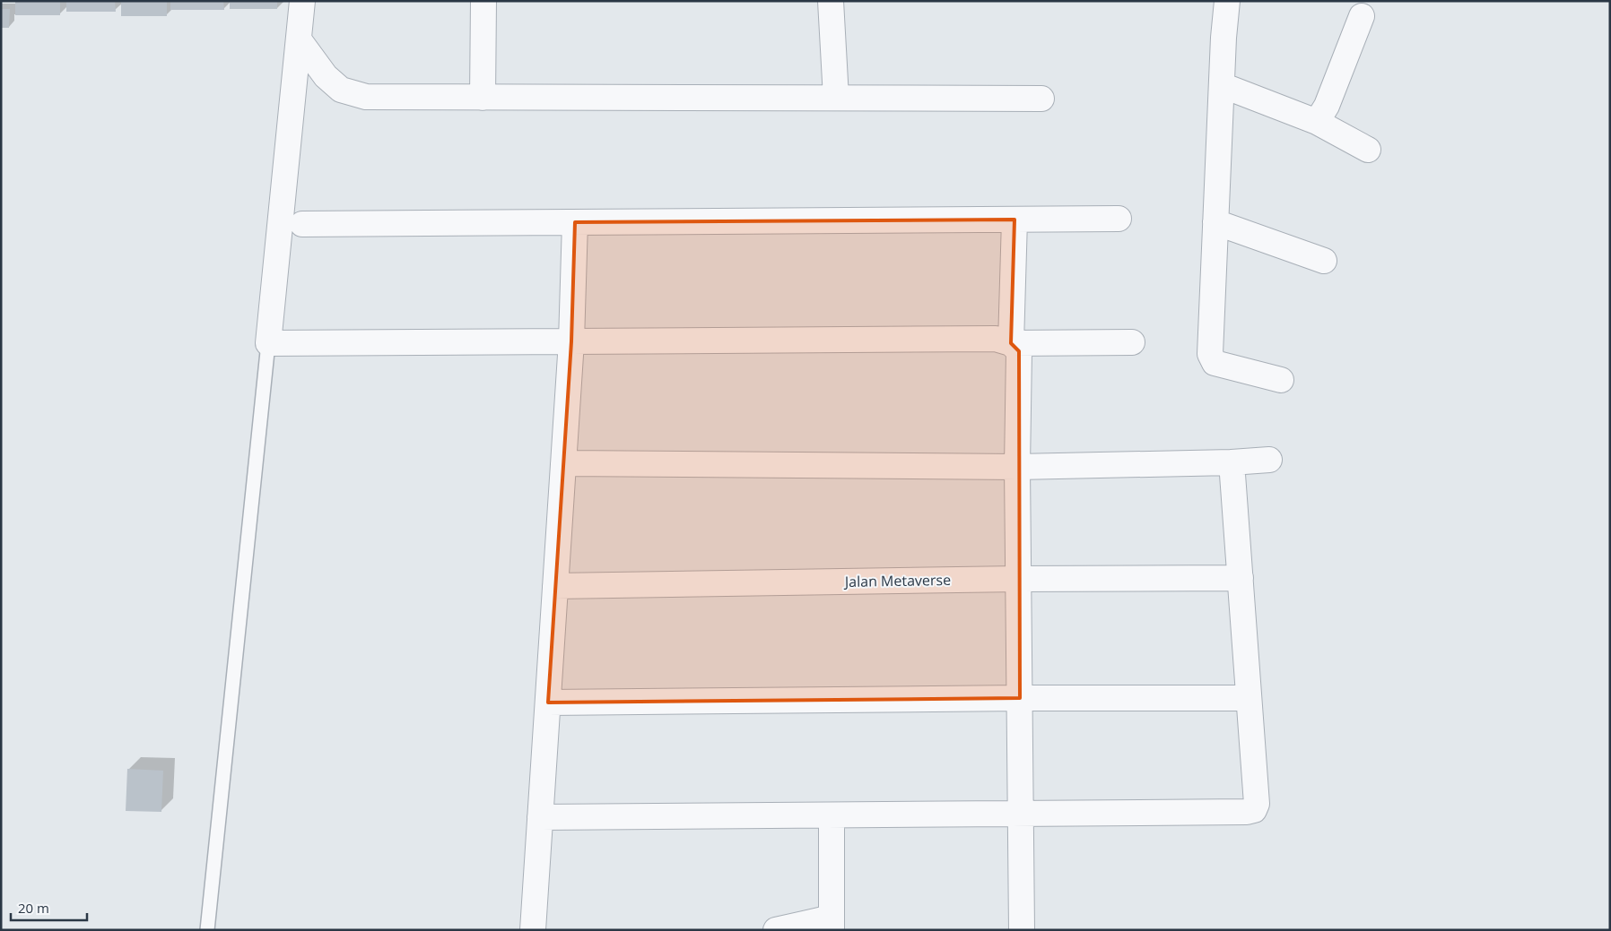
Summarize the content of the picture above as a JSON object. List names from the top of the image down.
{
  "streets": {
    "street": ["Jalan Metaverse"]
  },
  "scale_bar": "20 m"
}
